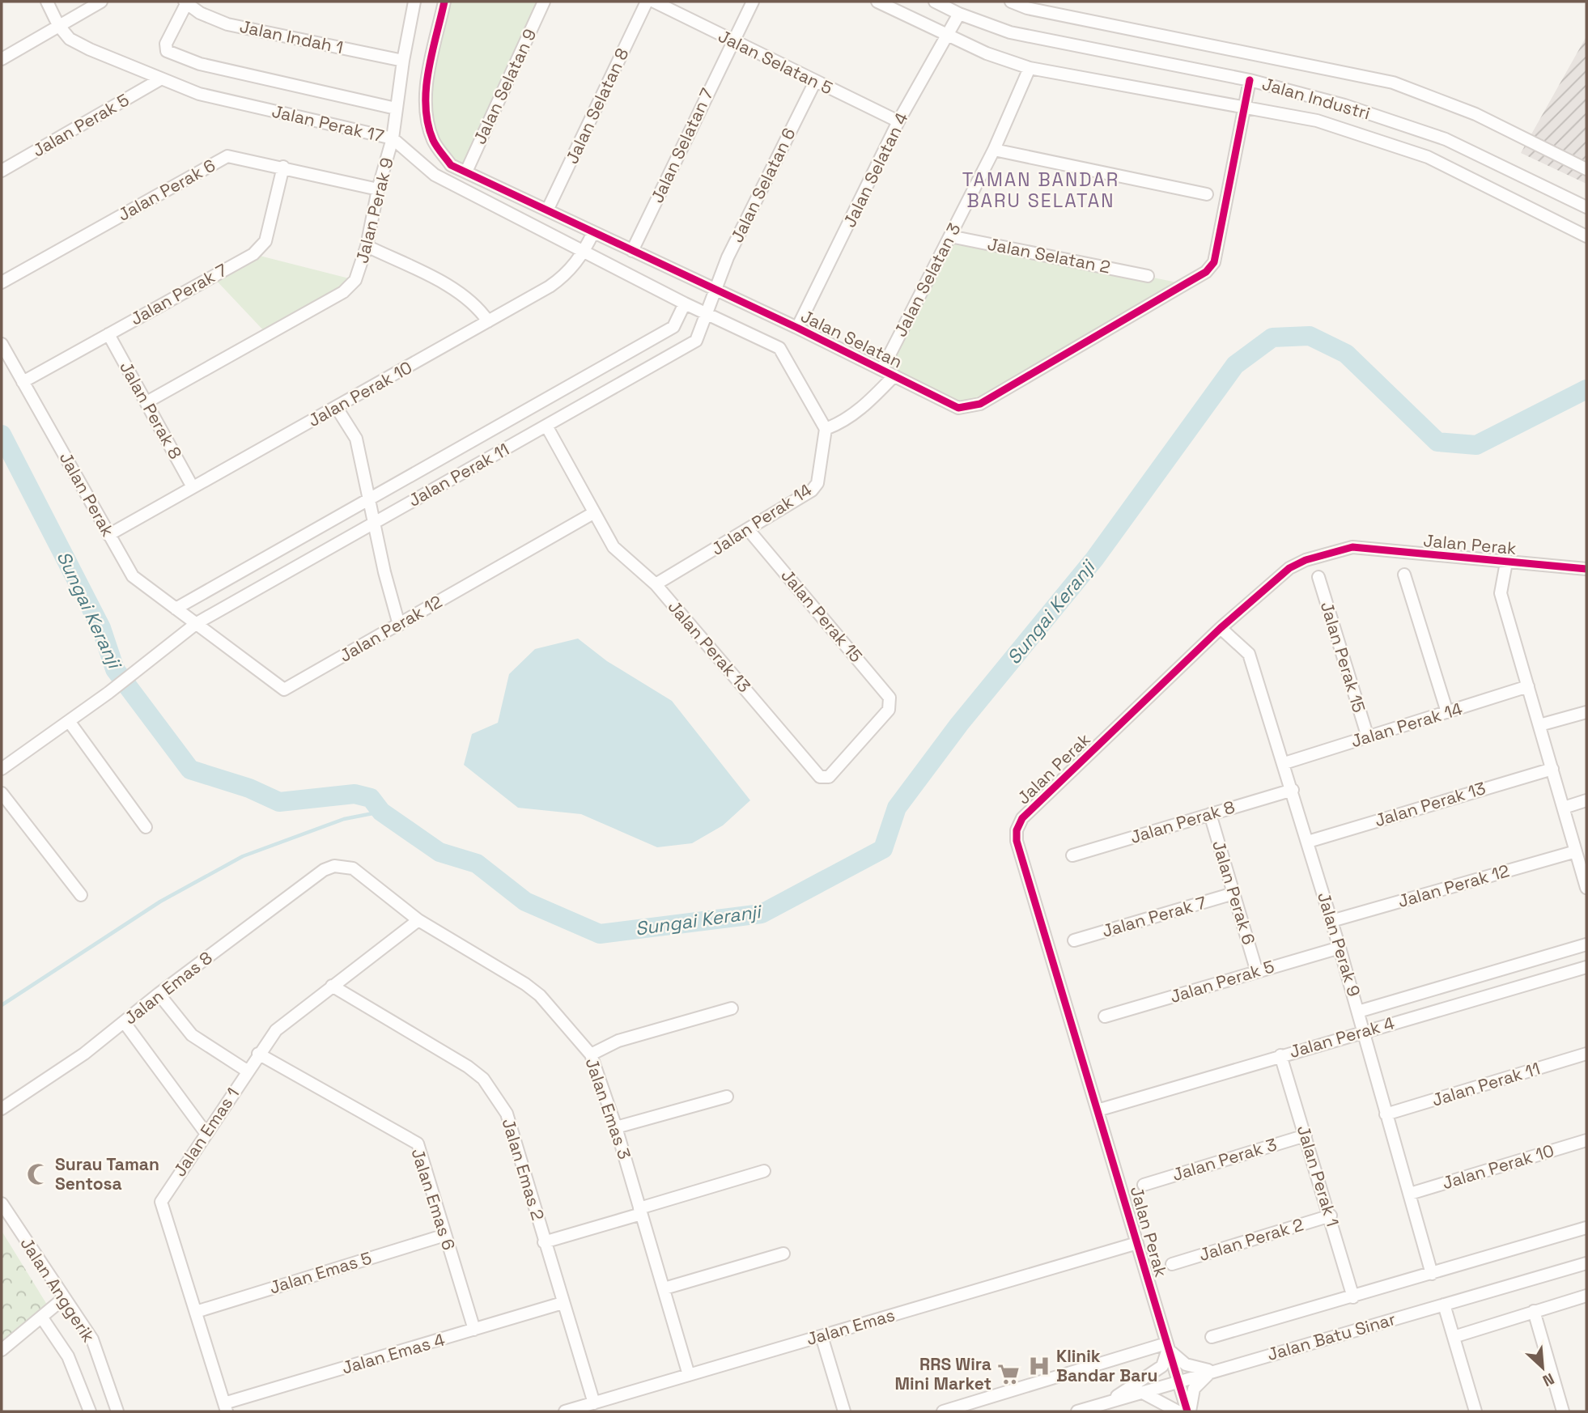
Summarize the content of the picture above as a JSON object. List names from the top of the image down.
{
  "streets": {
    "street": [
      "Jalan Indah 1",
      "Jalan Selatan 5",
      "Jalan Selatan 9",
      "Jalan Industri",
      "Jalan Selatan 8",
      "Jalan Perak 17",
      "Jalan Perak 5",
      "Jalan Selatan 7",
      "Jalan Selatan 4",
      "Jalan Selatan 6",
      "Jalan Perak 6",
      "Jalan Perak 9",
      "Jalan Selatan 2",
      "Jalan Selatan 3",
      "Jalan Perak 7",
      "Jalan Selatan",
      "Jalan Perak 10",
      "Jalan Perak 8",
      "Jalan Perak 11",
      "Jalan Perak",
      "Jalan Perak 14",
      "Jalan Perak 15",
      "Jalan Perak 12",
      "Jalan Perak 13",
      "Jalan Emas 8",
      "Jalan Perak 4",
      "Jalan Emas 3",
      "Jalan Emas 1",
      "Jalan Perak 3",
      "Jalan Emas 2",
      "Jalan Perak 1",
      "Jalan Emas 6",
      "Jalan Perak 2",
      "Jalan Emas 5",
      "Jalan Anggerik",
      "Jalan Emas",
      "Jalan Batu Sinar",
      "Jalan Emas 4"
    ]
  },
  "crossings": [
    ["Jalan Indah 1", "Jalan Perak 9"],
    ["Jalan Selatan 5", "Jalan Selatan 7"],
    ["Jalan Selatan 5", "Jalan Selatan 4"],
    ["Jalan Selatan 5", "Jalan Selatan 6"],
    ["Jalan Selatan 9", "Jalan Selatan"],
    ["Jalan Industri", "Jalan Selatan 4"],
    ["Jalan Industri", "Jalan Selatan"],
    ["Jalan Selatan 8", "Jalan Selatan"],
    ["Jalan Perak 17", "Jalan Perak 5"],
    ["Jalan Perak 17", "Jalan Selatan 6"],
    ["Jalan Perak 17", "Jalan Perak 9"],
    ["Jalan Perak 17", "Jalan Perak 10"],
    ["Jalan Perak 17", "Jalan Perak 11"],
    ["Jalan Perak 5", "Jalan Perak 6"],
    ["Jalan Perak 5", "Jalan Perak 9"],
    ["Jalan Selatan 7", "Jalan Selatan"],
    ["Jalan Selatan 4", "Jalan Selatan"],
    ["Jalan Selatan 6", "Jalan Selatan"],
    ["Jalan Selatan 6", "Jalan Perak 11"],
    ["Jalan Perak 6", "Jalan Perak 9"],
    ["Jalan Perak 6", "Jalan Perak 7"],
    ["Jalan Perak 6", "Jalan Perak 8"],
    ["Jalan Perak 9", "Jalan Perak 10"],
    ["Jalan Perak 9", "Jalan Perak 8"],
    ["Jalan Perak 9", "Jalan Perak 11"],
    ["Jalan Perak 9", "Jalan Perak"],
    ["Jalan Perak 9", "Jalan Perak 14"],
    ["Jalan Perak 9", "Jalan Perak 12"],
    ["Jalan Perak 9", "Jalan Perak 13"],
    ["Jalan Perak 9", "Jalan Perak 4"],
    ["Jalan Perak 9", "Jalan Batu Sinar"],
    ["Jalan Selatan 2", "Jalan Selatan 3"],
    ["Jalan Selatan 3", "Jalan Selatan"],
    ["Jalan Perak 7", "Jalan Perak 8"],
    ["Jalan Perak 7", "Jalan Perak"],
    ["Jalan Selatan", "Jalan Perak 10"],
    ["Jalan Perak 10", "Jalan Perak 8"],
    ["Jalan Perak 10", "Jalan Perak"],
    ["Jalan Perak 11", "Jalan Perak"],
    ["Jalan Perak 11", "Jalan Perak 12"],
    ["Jalan Perak 11", "Jalan Perak 13"],
    ["Jalan Perak", "Jalan Perak 12"],
    ["Jalan Perak", "Jalan Perak 4"],
    ["Jalan Perak", "Jalan Emas"],
    ["Jalan Perak", "Jalan Batu Sinar"],
    ["Jalan Perak 14", "Jalan Perak 15"],
    ["Jalan Perak 14", "Jalan Perak 13"],
    ["Jalan Perak 15", "Jalan Perak 13"],
    ["Jalan Perak 12", "Jalan Perak 13"],
    ["Jalan Emas 8", "Jalan Emas 3"],
    ["Jalan Perak 4", "Jalan Perak 1"],
    ["Jalan Emas 3", "Jalan Emas 1"],
    ["Jalan Emas 3", "Jalan Emas"],
    ["Jalan Emas 1", "Jalan Emas 2"],
    ["Jalan Emas 1", "Jalan Emas 6"],
    ["Jalan Emas 1", "Jalan Emas 5"],
    ["Jalan Emas 1", "Jalan Emas 4"],
    ["Jalan Perak 3", "Jalan Perak 1"],
    ["Jalan Emas 2", "Jalan Emas"],
    ["Jalan Emas 2", "Jalan Emas 4"],
    ["Jalan Perak 1", "Jalan Perak 2"],
    ["Jalan Perak 1", "Jalan Batu Sinar"],
    ["Jalan Emas 6", "Jalan Emas 5"],
    ["Jalan Emas 6", "Jalan Emas 4"]
  ],
  "districts": ["TAMAN BANDAR BARU SELATAN"],
  "water": ["Sungai Keranji"],
  "places": {
    "mosque": ["Surau Taman Sentosa"],
    "hospital": ["Klinik Bandar Baru"],
    "supermarket": ["RRS Wira Mini Market"]
  },
  "north": "bottom right"
}
